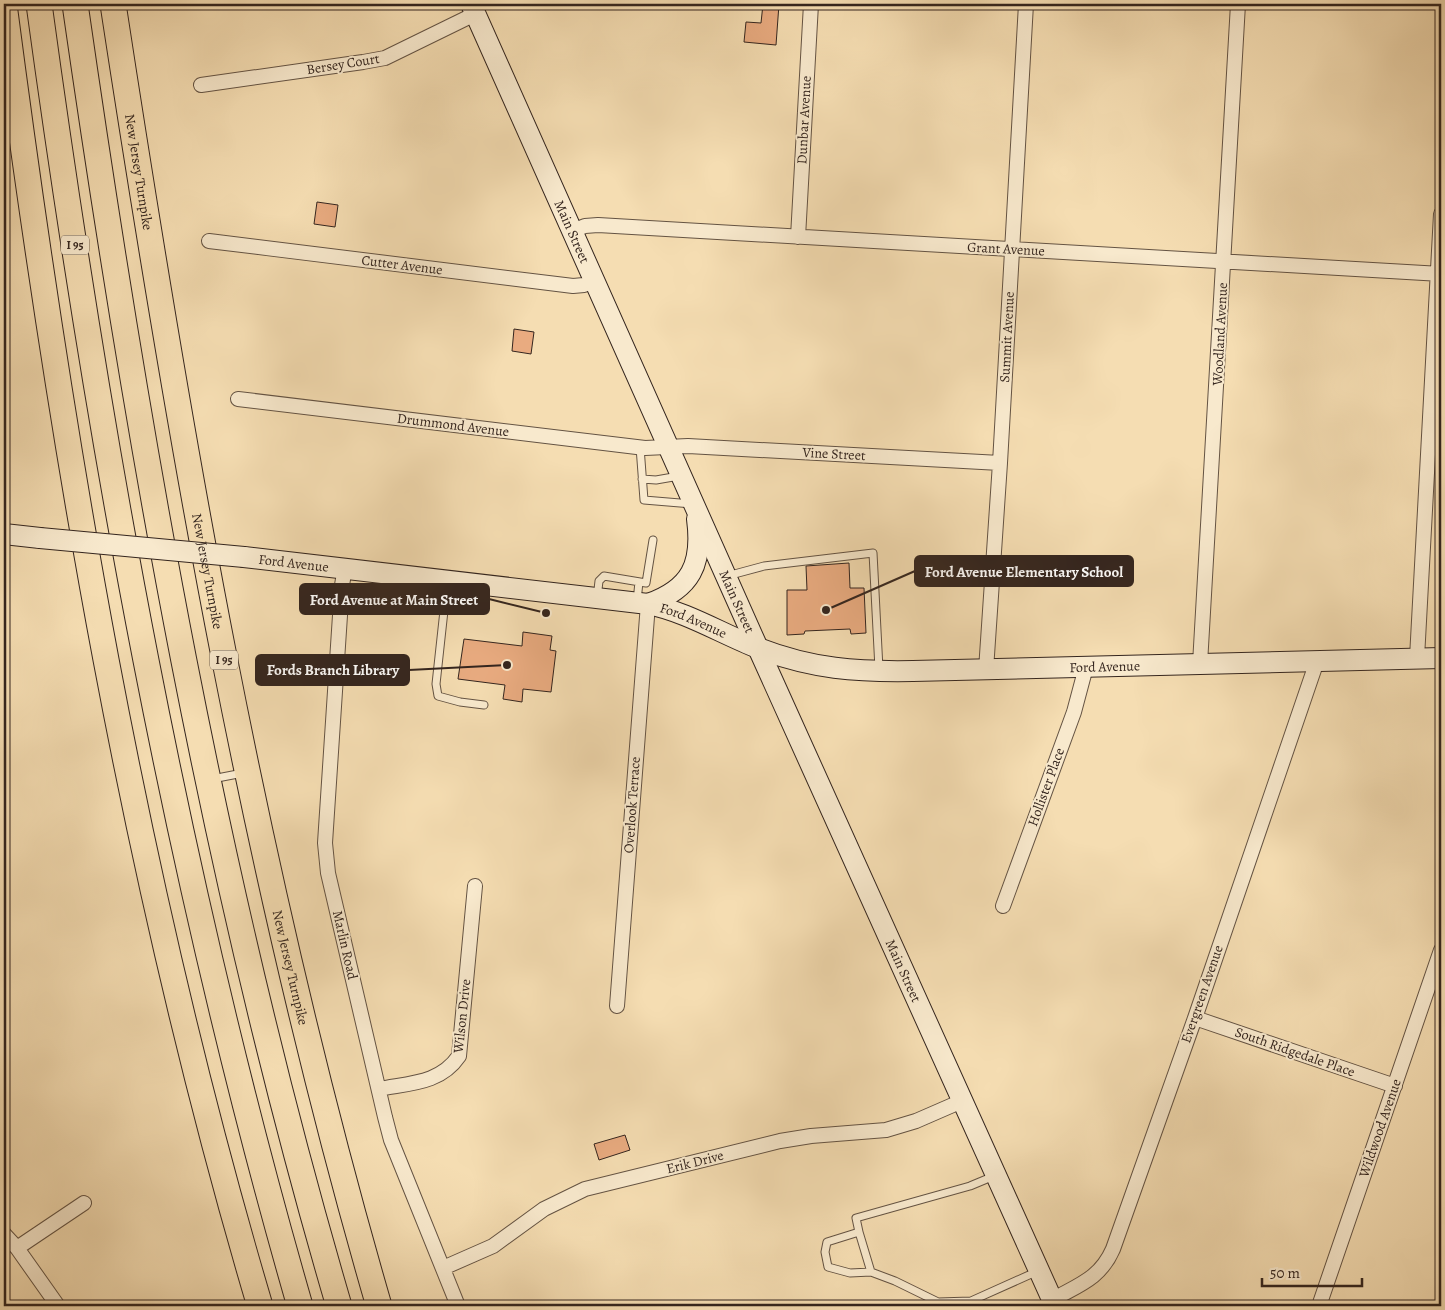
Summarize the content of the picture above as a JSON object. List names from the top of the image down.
{
  "streets": {
    "highway": ["New Jersey Turnpike", "I 95"],
    "main road": ["Main Street", "Ford Avenue"],
    "street": [
      "Bersey Court",
      "Dunbar Avenue",
      "Grant Avenue",
      "Cutter Avenue",
      "Woodland Avenue",
      "Summit Avenue",
      "Drummond Avenue",
      "Vine Street",
      "Hollister Place",
      "Overlook Terrace",
      "Marlin Road",
      "Evergreen Avenue",
      "Wilson Drive",
      "South Ridgedale Place",
      "Wildwood Avenue",
      "Erik Drive"
    ]
  },
  "crossings": [
    ["Bersey Court", "Main Street"],
    ["Dunbar Avenue", "Grant Avenue"],
    ["Main Street", "Grant Avenue"],
    ["Main Street", "Cutter Avenue"],
    ["Main Street", "Drummond Avenue"],
    ["Main Street", "Vine Street"],
    ["Main Street", "Ford Avenue"],
    ["Main Street", "Evergreen Avenue"],
    ["Main Street", "Erik Drive"],
    ["Grant Avenue", "Woodland Avenue"],
    ["Grant Avenue", "Summit Avenue"],
    ["Woodland Avenue", "Ford Avenue"],
    ["Summit Avenue", "Vine Street"],
    ["Summit Avenue", "Ford Avenue"],
    ["Drummond Avenue", "Vine Street"],
    ["Ford Avenue", "Hollister Place"],
    ["Ford Avenue", "Overlook Terrace"],
    ["Ford Avenue", "Marlin Road"],
    ["Ford Avenue", "Evergreen Avenue"],
    ["Marlin Road", "Wilson Drive"],
    ["Marlin Road", "Erik Drive"],
    ["Evergreen Avenue", "South Ridgedale Place"],
    ["South Ridgedale Place", "Wildwood Avenue"]
  ],
  "places": ["Ford Avenue Elementary School", "Ford Avenue at Main Street", "Fords Branch Library"],
  "scale_bar": "50 m"
}
